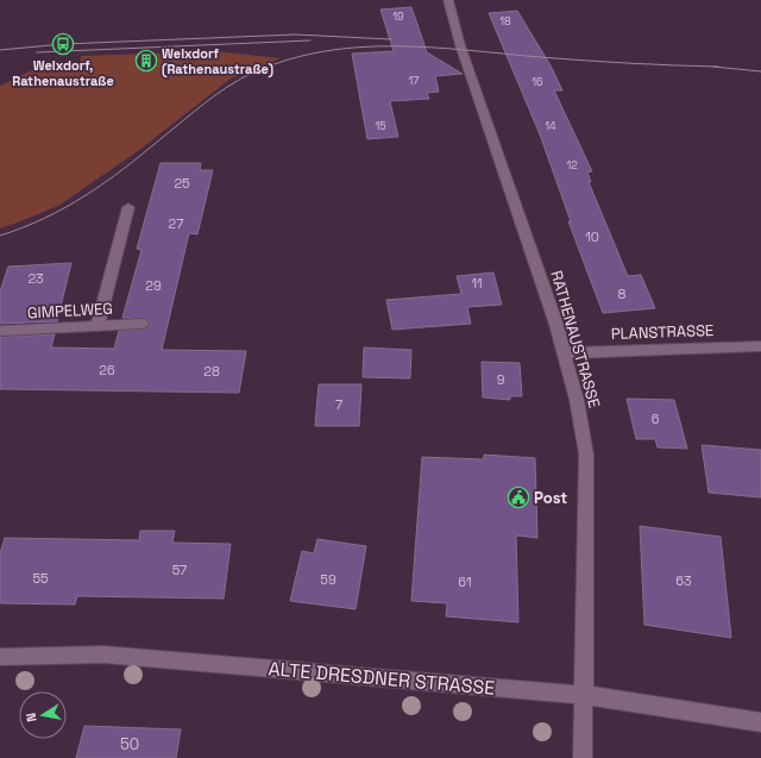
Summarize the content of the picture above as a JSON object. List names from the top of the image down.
{
  "streets": {
    "street": [
      "GIMPELWEG",
      "PLANSTRASSE",
      "RATHENAUSTRASSE",
      "ALTE DRESDNER STRASSE"
    ]
  },
  "crossings": [
    ["PLANSTRASSE", "RATHENAUSTRASSE"],
    ["RATHENAUSTRASSE", "ALTE DRESDNER STRASSE"]
  ],
  "places": {
    "bus stop": ["Weixdorf, Rathenaustraße"],
    "building": ["Weixdorf (Rathenaustraße)"],
    "public building": ["Post"]
  },
  "house_numbers": [
    "19",
    "18",
    "17",
    "16",
    "15",
    "14",
    "12",
    "25",
    "27",
    "10",
    "23",
    "11",
    "29",
    "8",
    "26",
    "28",
    "9",
    "7",
    "6",
    "57",
    "55",
    "59",
    "63",
    "61",
    "50"
  ],
  "north": "left"
}
